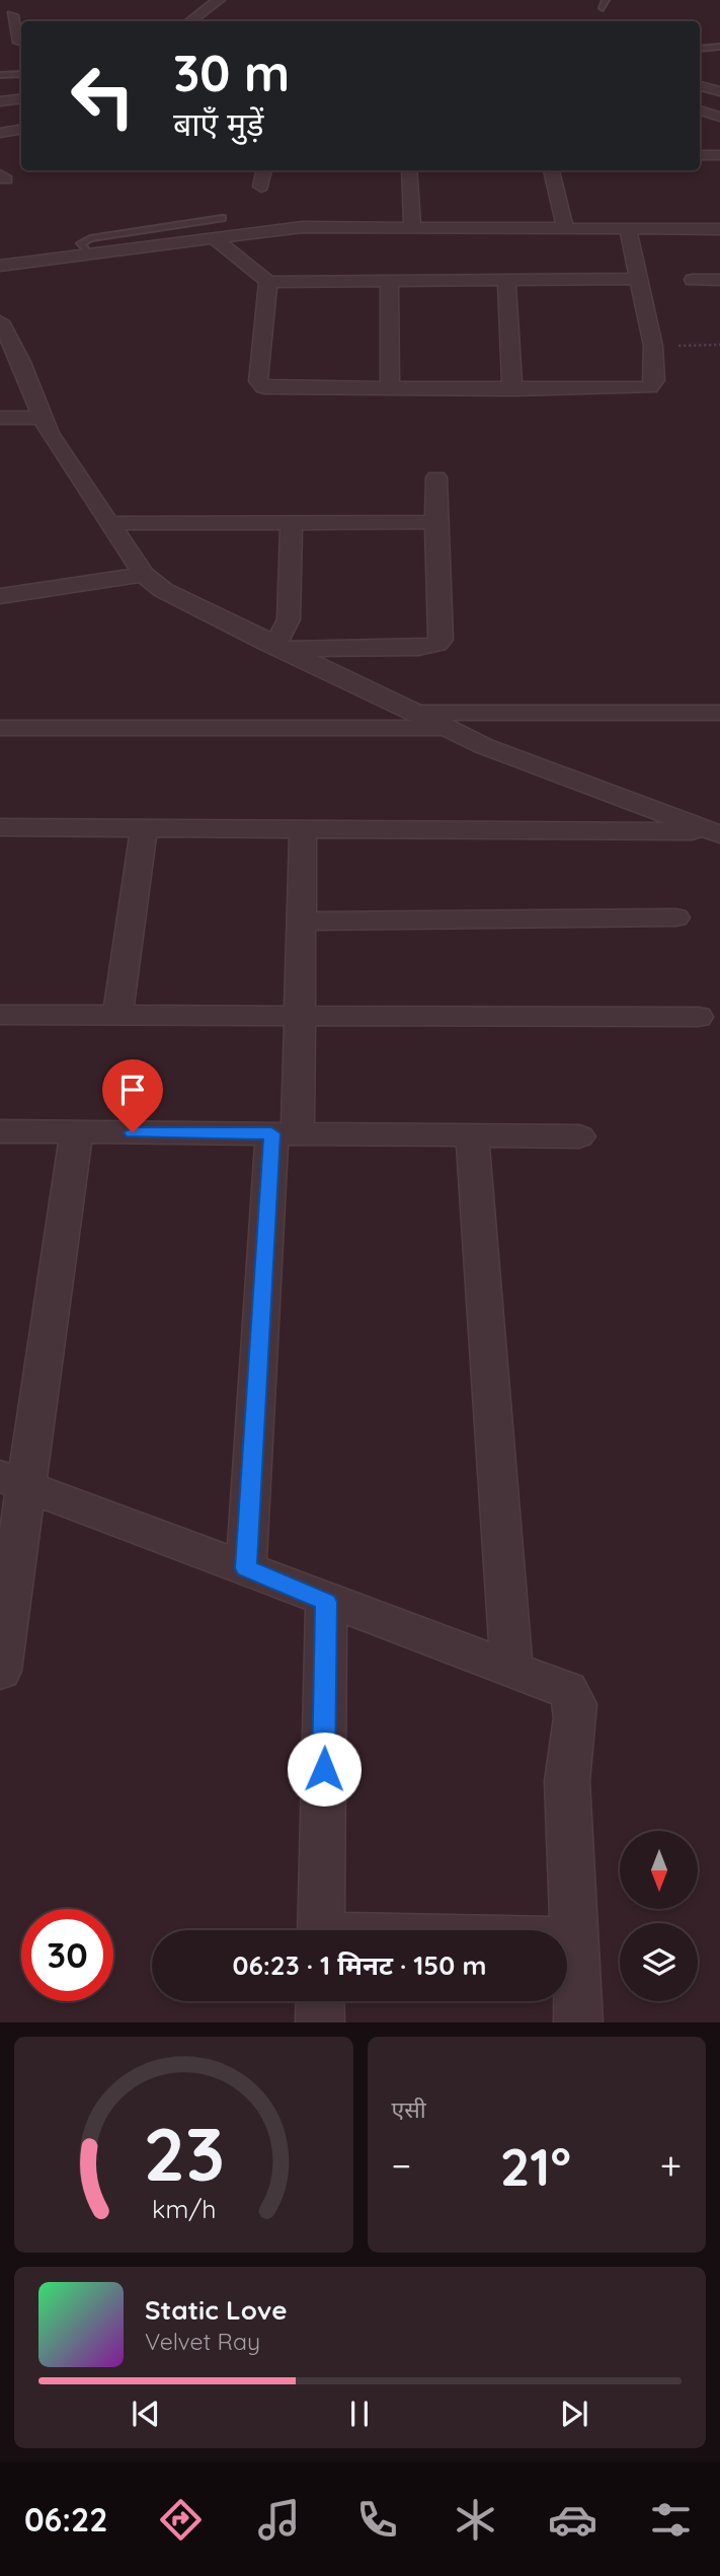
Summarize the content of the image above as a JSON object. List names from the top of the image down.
{
  "north": "bottom",
  "page": {
    "turn": ["30 m", "बाएँ मुड़ें"],
    "limit": "30",
    "trip": "06:23 · 1 मिनट · 150 m",
    "tile": "एसी",
    "heat": ["−", "21°", "+"],
    "song": ["Static Love", "Velvet Ray"],
    "tabs": "06:22",
    "gauge": ["23", "km/h"]
  }
}
